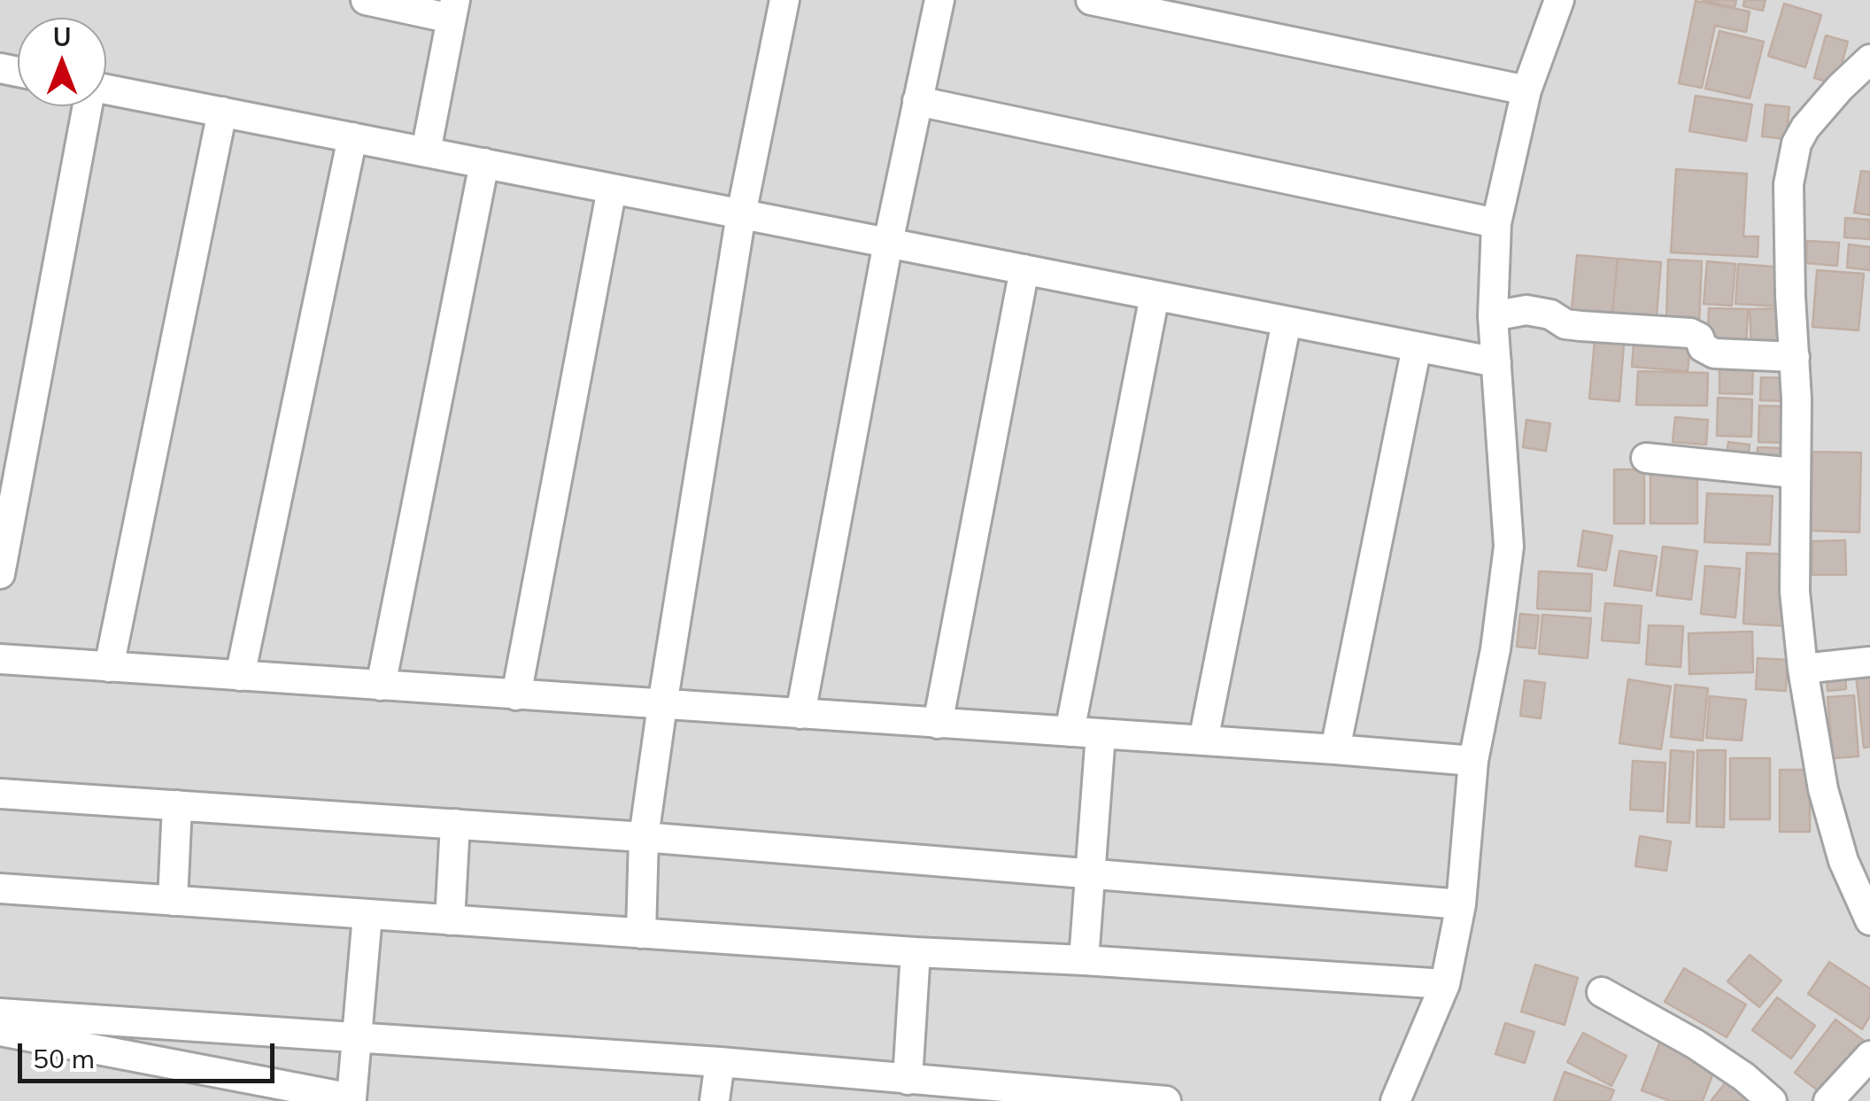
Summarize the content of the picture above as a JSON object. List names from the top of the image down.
{
  "scale_bar": "50 m",
  "north": "top"
}
